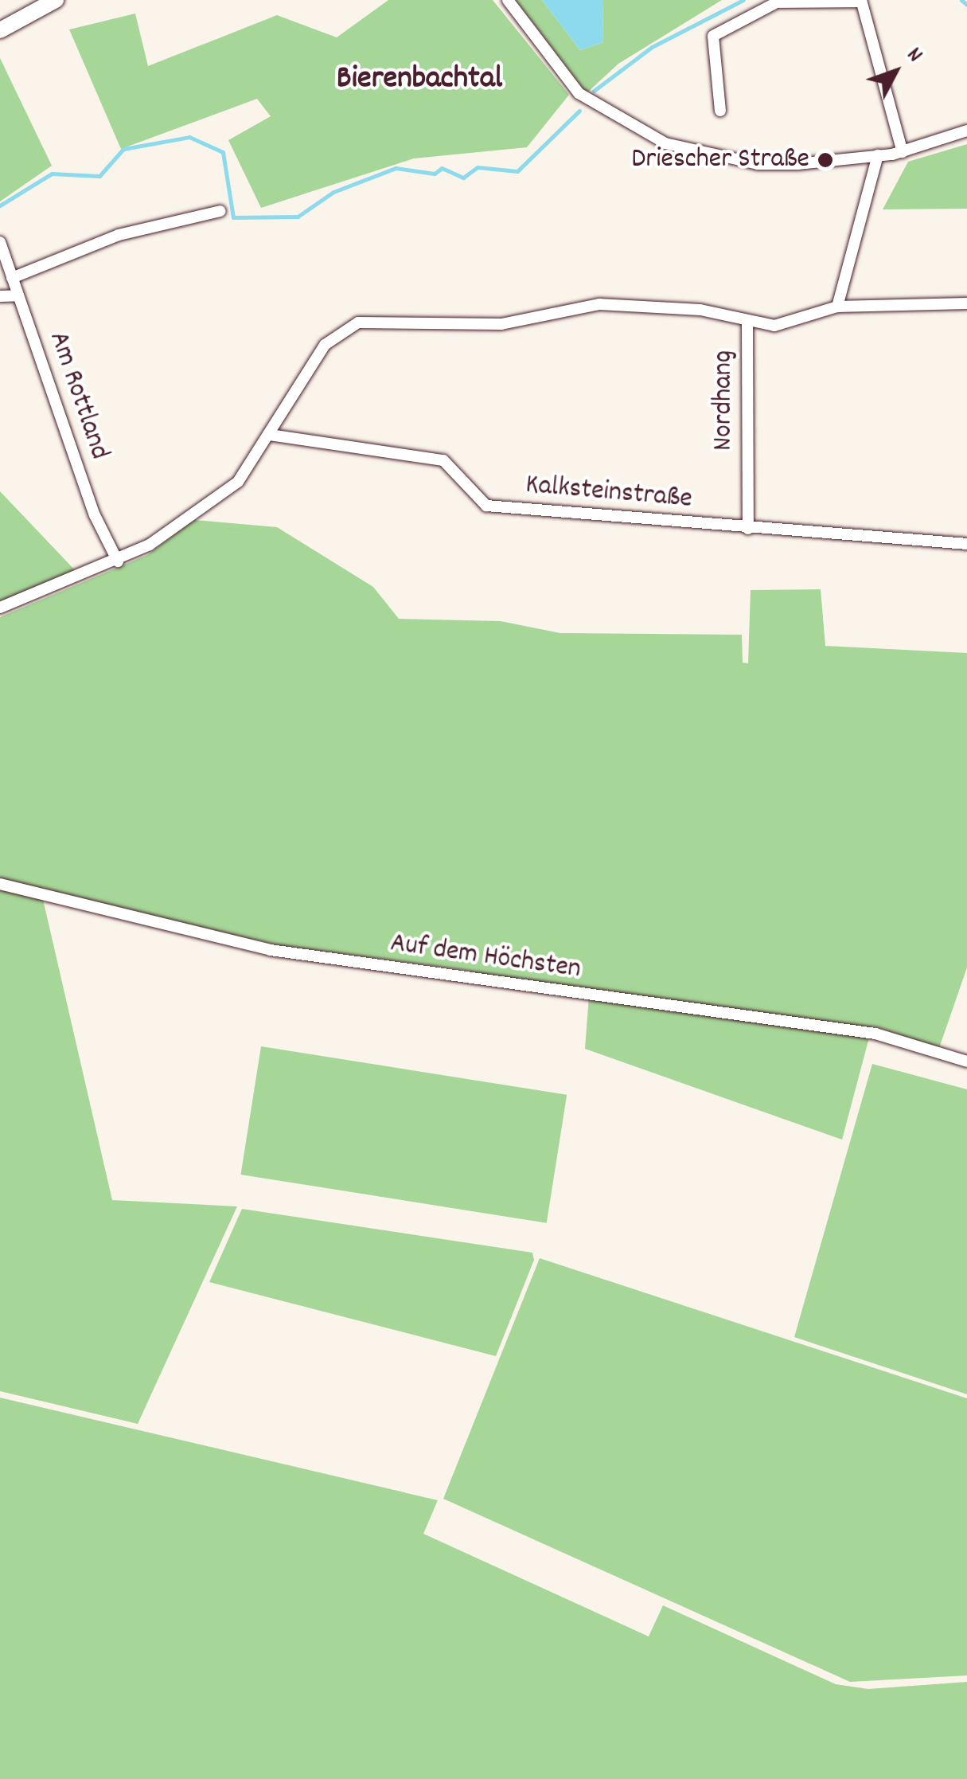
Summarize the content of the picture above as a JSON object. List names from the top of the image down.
{
  "streets": {
    "street": [
      "Am Rottland",
      "Nordhang",
      "Kalksteinstraße",
      "Auf dem Höchsten"
    ]
  },
  "crossings": [
    ["Nordhang", "Kalksteinstraße"]
  ],
  "districts": ["Bierenbachtal"],
  "places": ["Driescher Straße"],
  "north": "top right"
}
